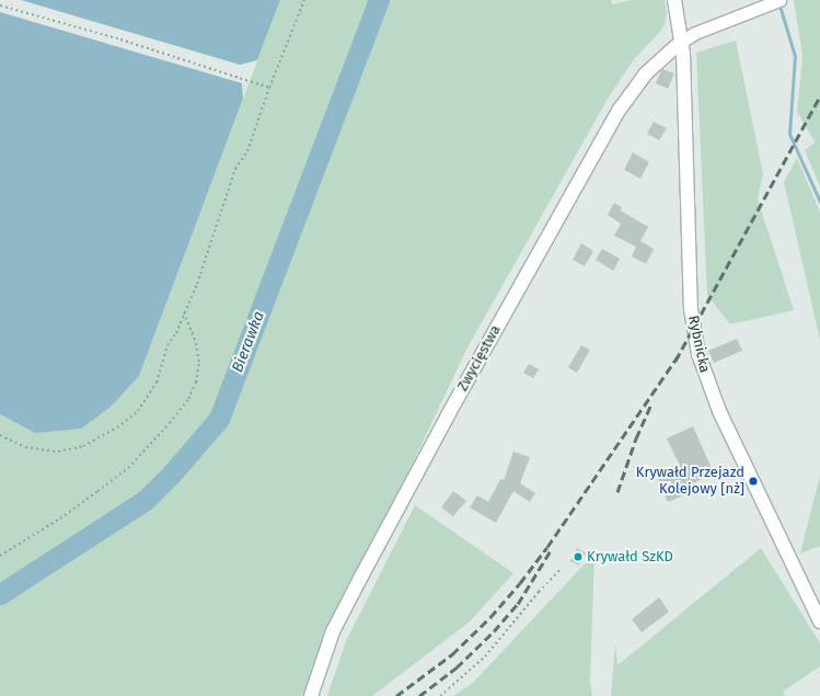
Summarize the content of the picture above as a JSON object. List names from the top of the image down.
{
  "streets": {
    "main road": ["Rybnicka", "Zwycięstwa"]
  },
  "crossings": [
    ["Rybnicka", "Zwycięstwa"]
  ],
  "water": ["Bierawka"],
  "places": ["Krywałd Przejazd Kolejowy [nż]", "Krywałd SzKD"]
}
